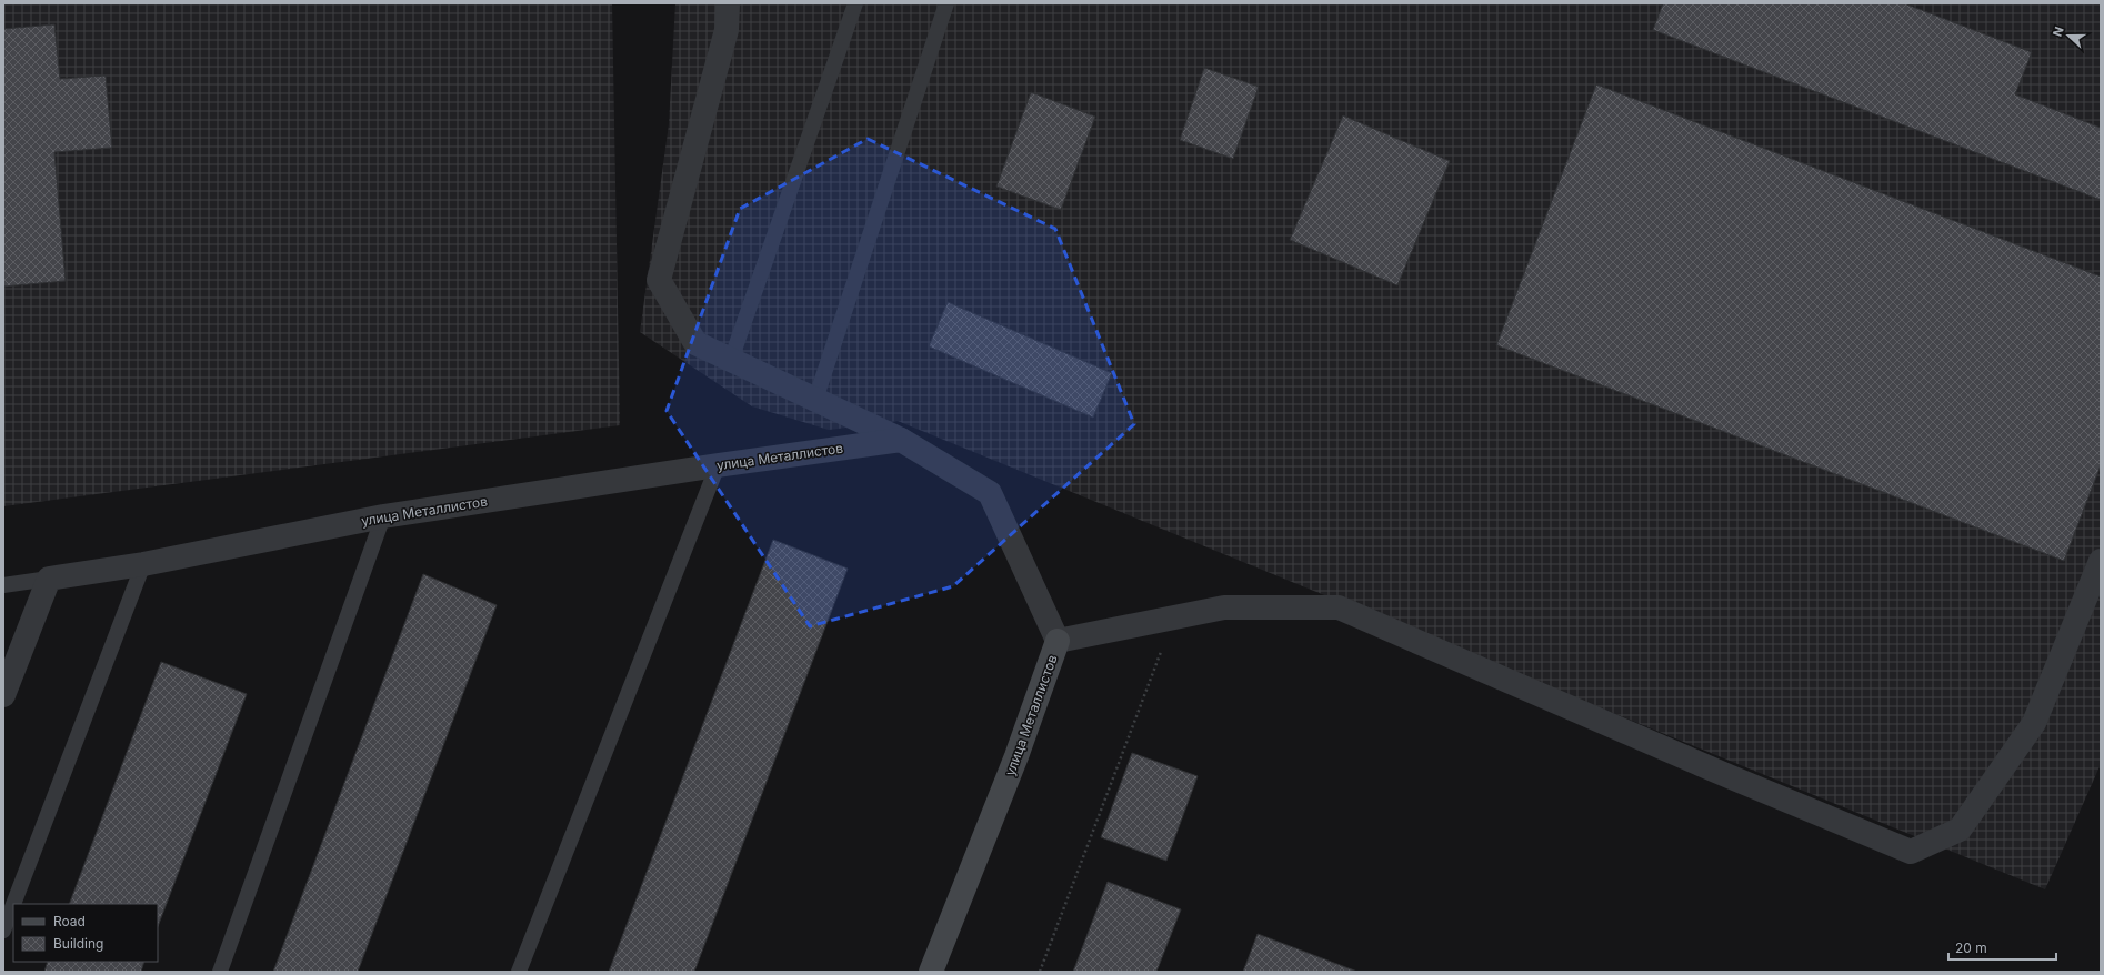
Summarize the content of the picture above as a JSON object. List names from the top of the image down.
{
  "streets": {
    "street": ["улица Металлистов"]
  },
  "legend": ["Road", "Building"],
  "scale_bar": "20 m",
  "north": "left"
}
